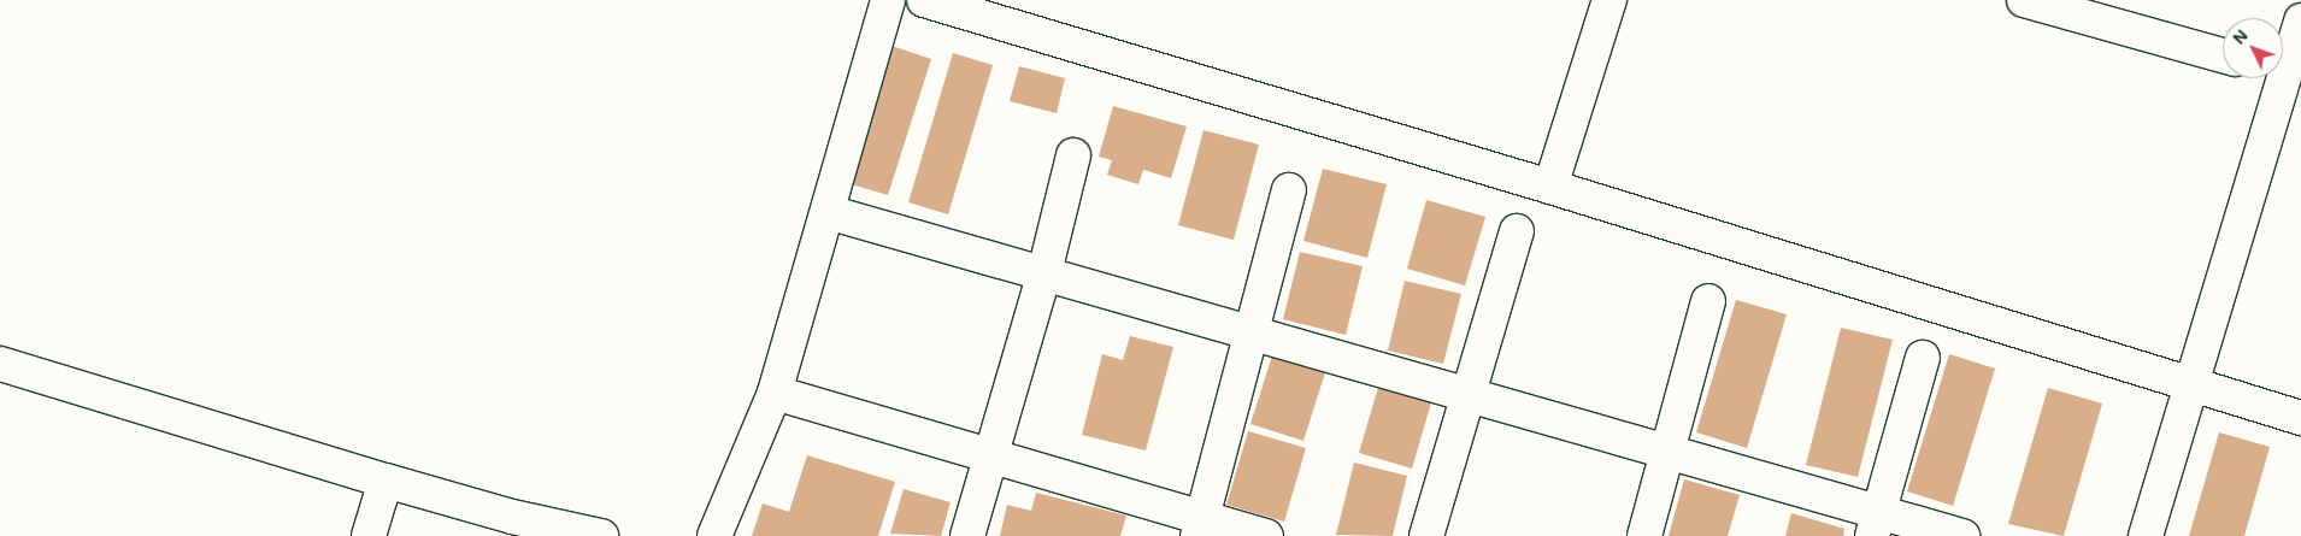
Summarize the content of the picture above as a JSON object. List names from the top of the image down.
{
  "north": "top left"
}
